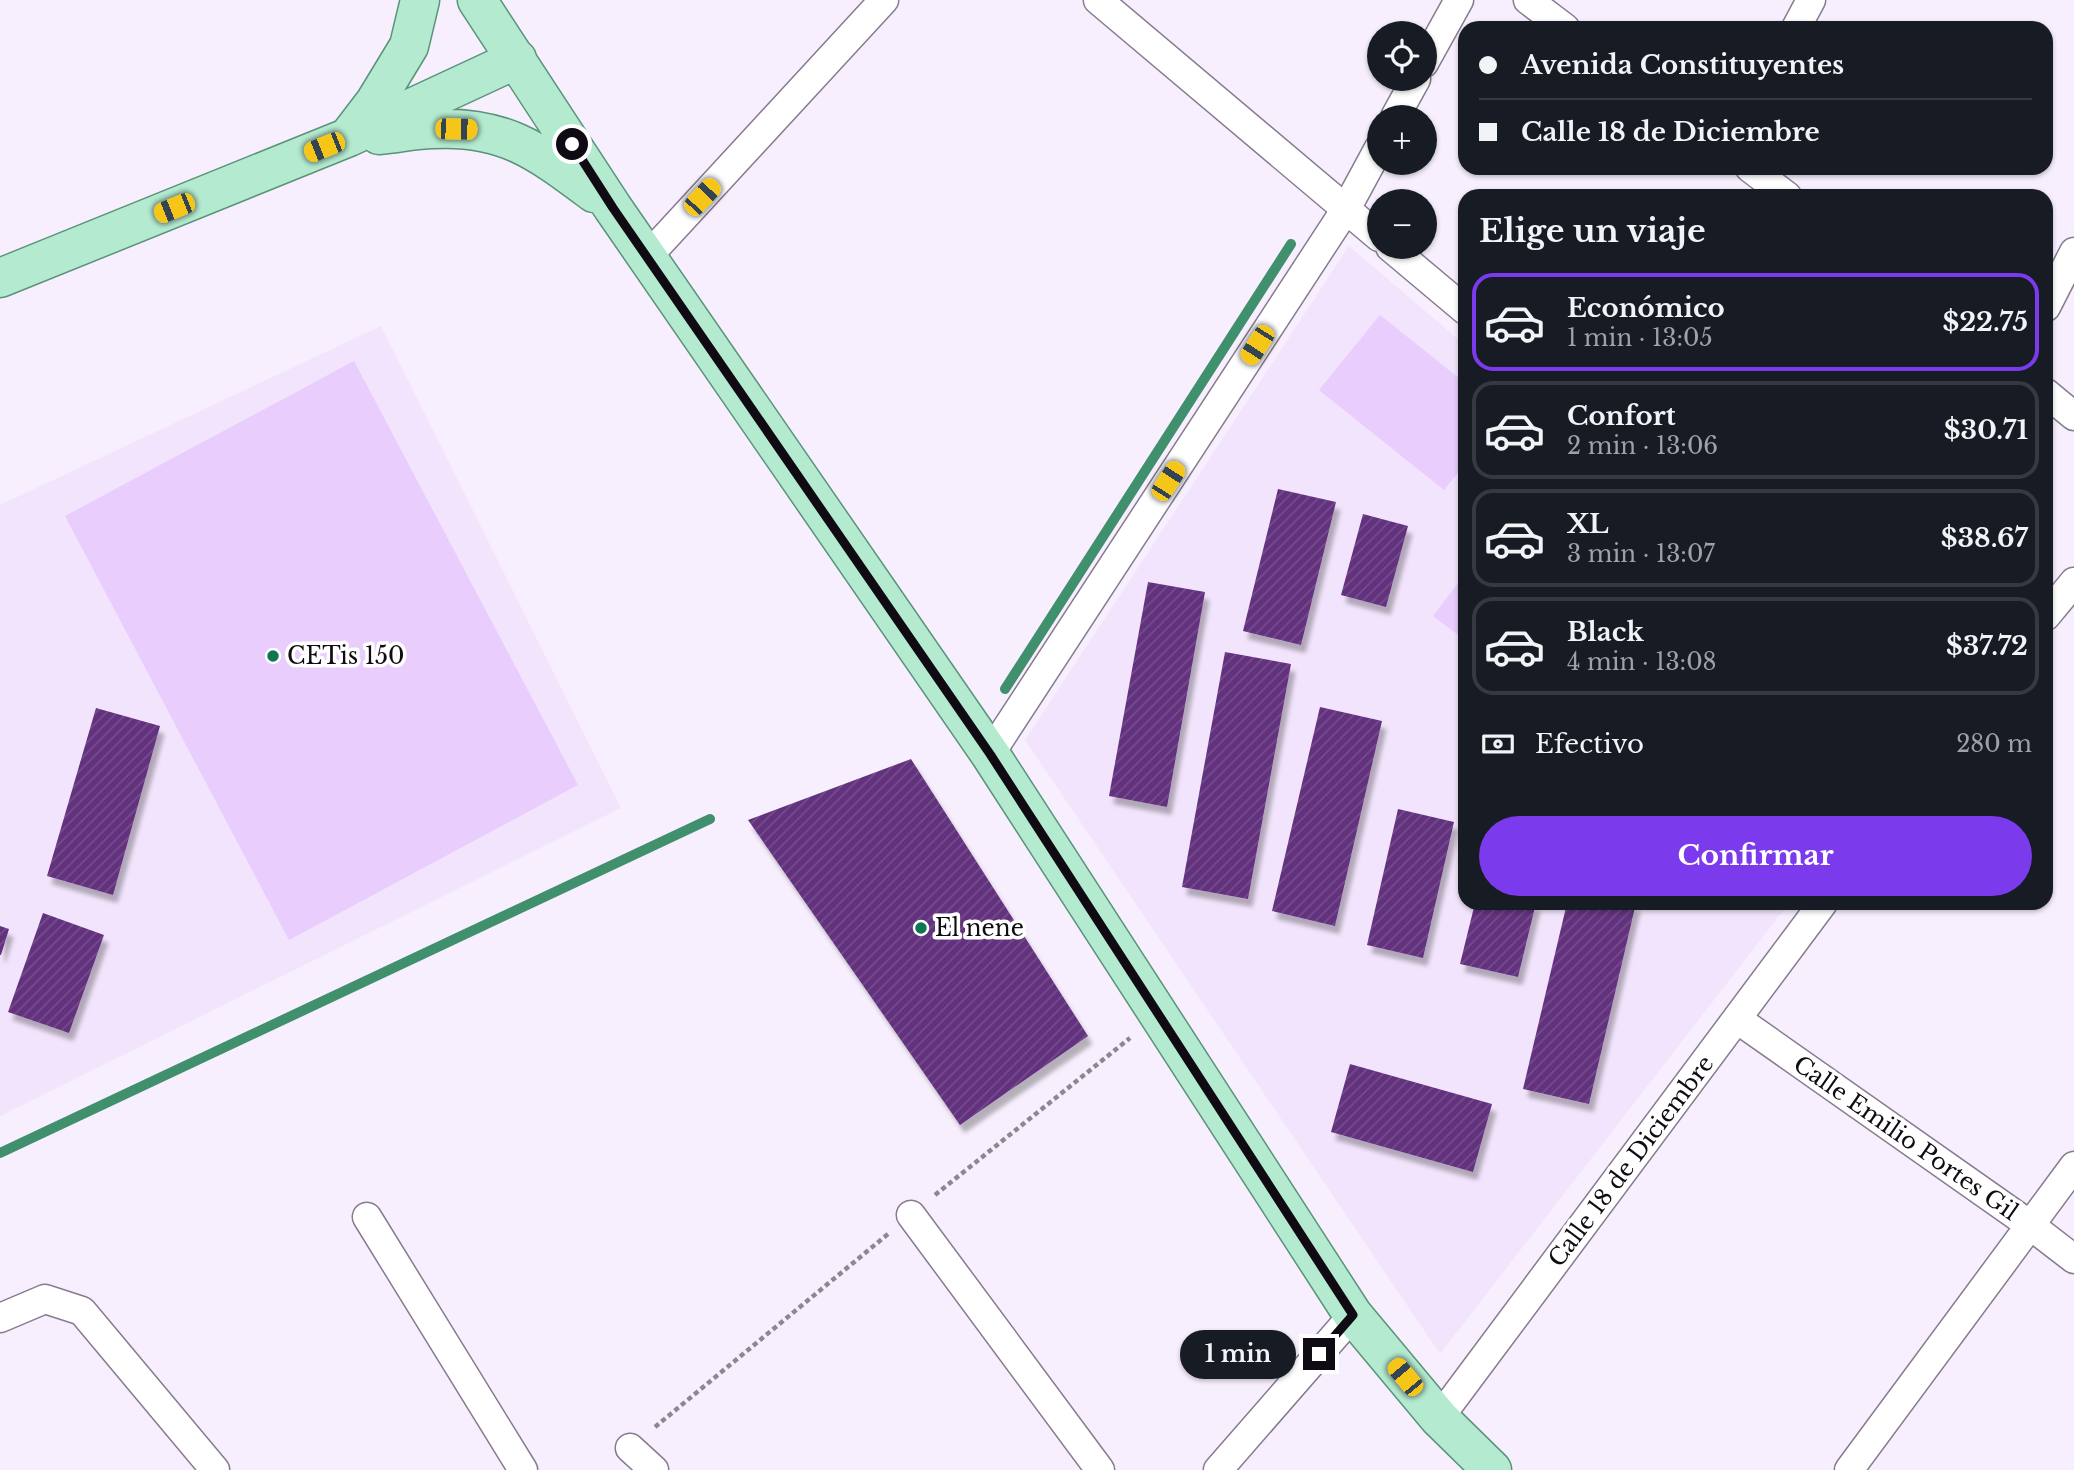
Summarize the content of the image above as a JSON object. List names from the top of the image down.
{
  "streets": {
    "street": ["Calle Emilio Portes Gil", "Calle 18 de Diciembre"]
  },
  "crossings": [
    ["Calle Emilio Portes Gil", "Calle 18 de Diciembre"]
  ],
  "places": ["CETis 150", "El nene"],
  "page": {
    "map_buttons": ["+", "−"],
    "banner": ["Avenida Constituyentes", "Calle 18 de Diciembre"],
    "heading": "Elige un viaje",
    "list": [
      {
        "name": "Económico",
        "note": "1 min · 13:05",
        "value": "$22.75"
      },
      {
        "name": "Confort",
        "note": "2 min · 13:06",
        "value": "$30.71"
      },
      {
        "name": "XL",
        "note": "3 min · 13:07",
        "value": "$38.67"
      },
      {
        "name": "Black",
        "note": "4 min · 13:08",
        "value": "$37.72"
      }
    ],
    "pay": ["Efectivo", "280 m"],
    "buttons": "Confirmar",
    "bubble": "1 min"
  }
}
